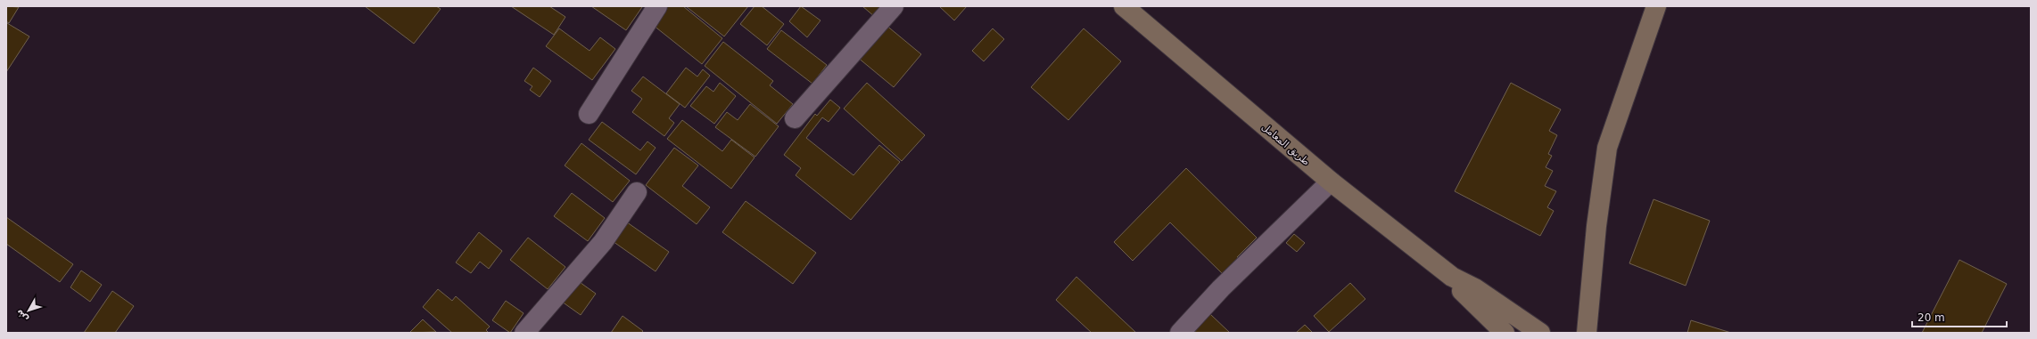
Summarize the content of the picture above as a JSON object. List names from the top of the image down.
{
  "streets": {
    "main road": ["طريق المعامل"]
  },
  "scale_bar": "20 m",
  "north": "bottom left"
}
